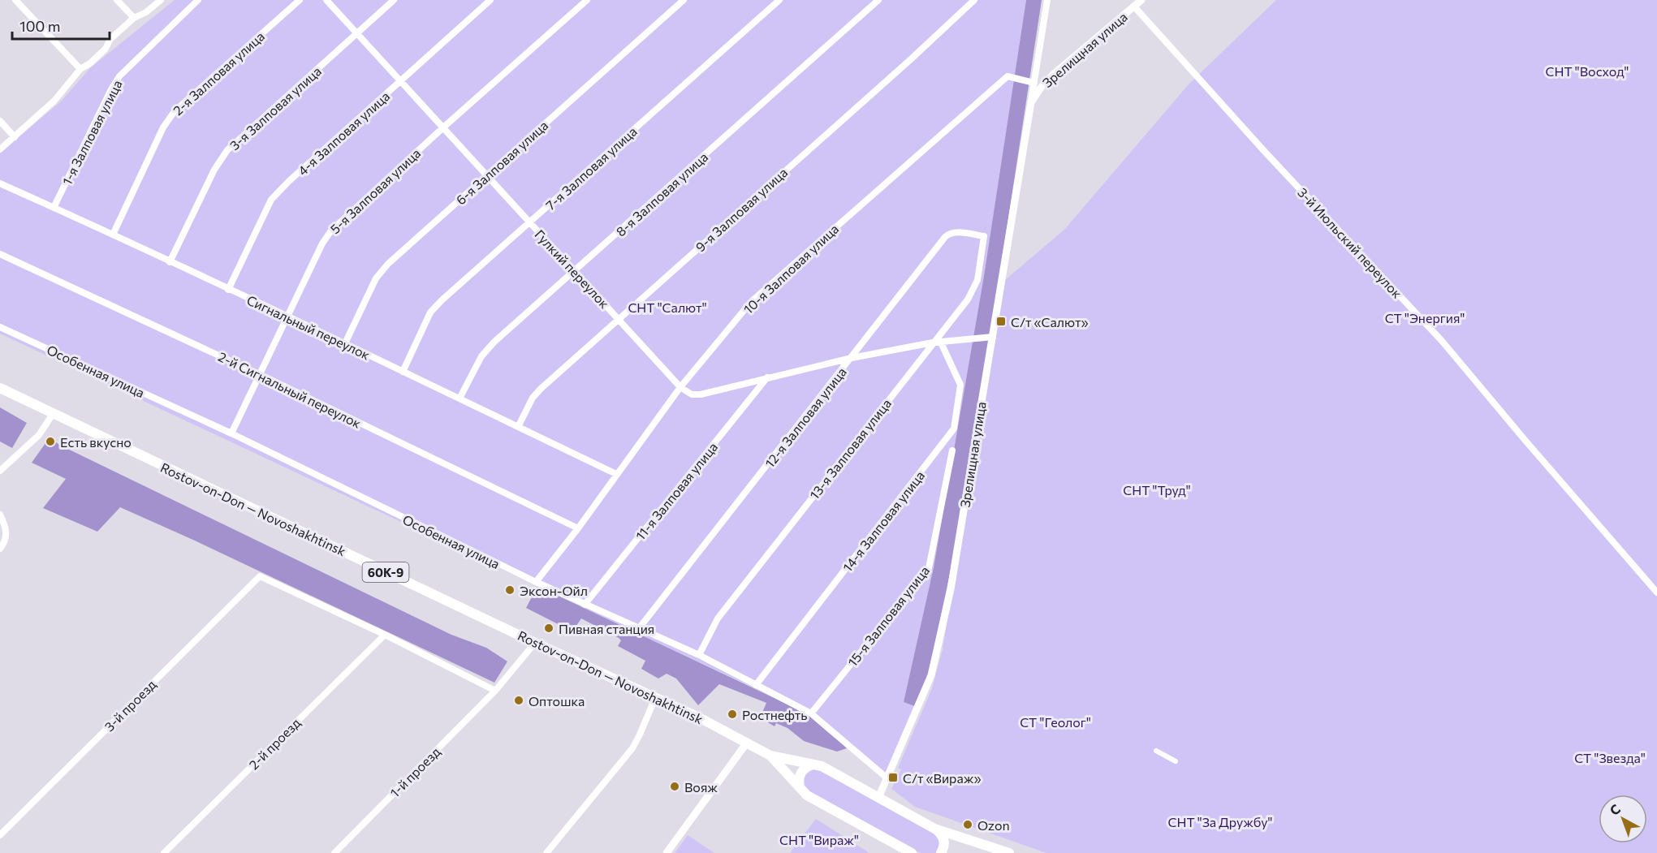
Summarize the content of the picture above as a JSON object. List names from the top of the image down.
{
  "streets": {
    "main road": ["Rostov-on-Don — Novoshakhtinsk", "60К-9"],
    "street": [
      "Зрелищная улица",
      "2-я Залповая улица",
      "3-я Залповая улица",
      "1-я Залповая улица",
      "4-я Залповая улица",
      "6-я Залповая улица",
      "7-я Залповая улица",
      "5-я Залповая улица",
      "8-я Залповая улица",
      "9-я Залповая улица",
      "3-й Июльский переулок",
      "Гулкий переулок",
      "10-я Залповая улица",
      "Сигнальный переулок",
      "Особенная улица",
      "2-й Сигнальный переулок",
      "12-я Залповая улица",
      "13-я Залповая улица",
      "11-я Залповая улица",
      "14-я Залповая улица",
      "15-я Залповая улица",
      "3-й проезд",
      "2-й проезд",
      "1-й проезд"
    ]
  },
  "crossings": [
    ["Зрелищная улица", "3-й Июльский переулок"],
    ["Зрелищная улица", "10-я Залповая улица"],
    ["Зрелищная улица", "Особенная улица"],
    ["2-я Залповая улица", "Сигнальный переулок"],
    ["3-я Залповая улица", "Гулкий переулок"],
    ["3-я Залповая улица", "Сигнальный переулок"],
    ["1-я Залповая улица", "Сигнальный переулок"],
    ["4-я Залповая улица", "Гулкий переулок"],
    ["4-я Залповая улица", "Сигнальный переулок"],
    ["6-я Залповая улица", "Гулкий переулок"],
    ["6-я Залповая улица", "Сигнальный переулок"],
    ["7-я Залповая улица", "Гулкий переулок"],
    ["7-я Залповая улица", "Сигнальный переулок"],
    ["5-я Залповая улица", "Гулкий переулок"],
    ["5-я Залповая улица", "Сигнальный переулок"],
    ["5-я Залповая улица", "Особенная улица"],
    ["5-я Залповая улица", "2-й Сигнальный переулок"],
    ["8-я Залповая улица", "Гулкий переулок"],
    ["8-я Залповая улица", "Сигнальный переулок"],
    ["9-я Залповая улица", "Гулкий переулок"],
    ["9-я Залповая улица", "Сигнальный переулок"],
    ["Гулкий переулок", "10-я Залповая улица"],
    ["10-я Залповая улица", "Сигнальный переулок"],
    ["10-я Залповая улица", "Особенная улица"],
    ["10-я Залповая улица", "2-й Сигнальный переулок"],
    ["Особенная улица", "12-я Залповая улица"],
    ["Особенная улица", "13-я Залповая улица"],
    ["Особенная улица", "11-я Залповая улица"],
    ["Особенная улица", "14-я Залповая улица"],
    ["Особенная улица", "15-я Залповая улица"],
    ["12-я Залповая улица", "13-я Залповая улица"],
    ["Rostov-on-Don — Novoshakhtinsk", "1-й проезд"],
    ["3-й проезд", "2-й проезд"]
  ],
  "parks": [
    "СНТ \"Восход\"",
    "СНТ \"Салют\"",
    "СТ \"Энергия\"",
    "СНТ \"Труд\"",
    "СТ \"Геолог\"",
    "СТ \"Звезда\"",
    "СНТ \"За Дружбу\"",
    "СНТ \"Вираж\""
  ],
  "places": {
    "transit": ["С/т «Салют»", "С/т «Вираж»"],
    "other": [
      "Есть вкусно",
      "Эксон-Ойл",
      "Пивная станция",
      "Оптошка",
      "Ростнефть",
      "Вояж",
      "Ozon"
    ]
  },
  "scale_bar": "100 m",
  "north": "top left"
}
